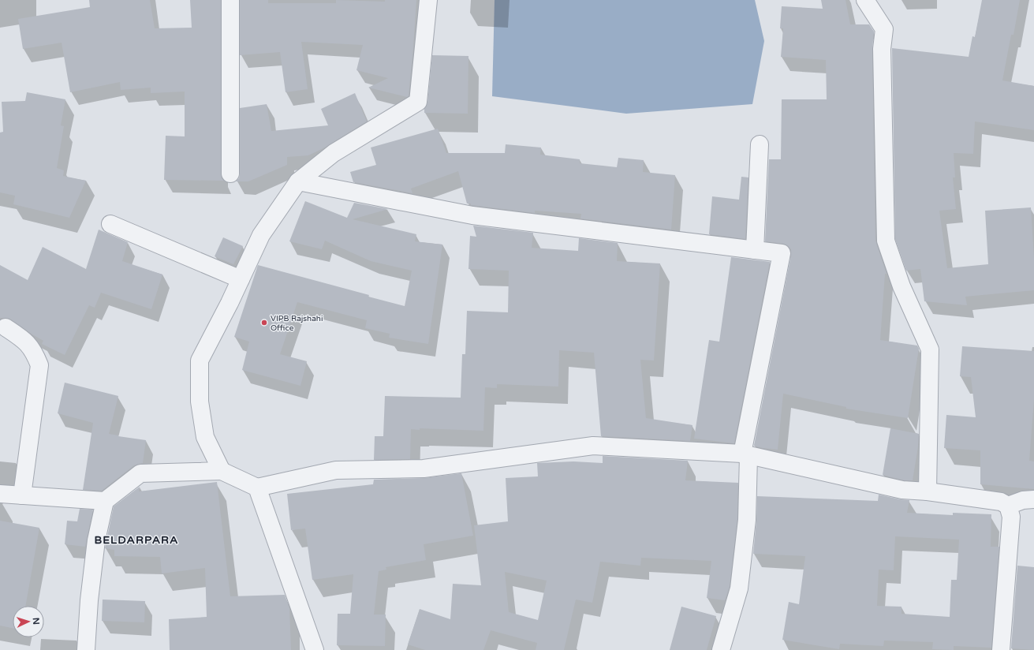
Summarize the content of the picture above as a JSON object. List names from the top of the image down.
{
  "districts": ["BELDARPARA"],
  "places": ["VIPB Rajshahi Office"],
  "north": "right"
}
